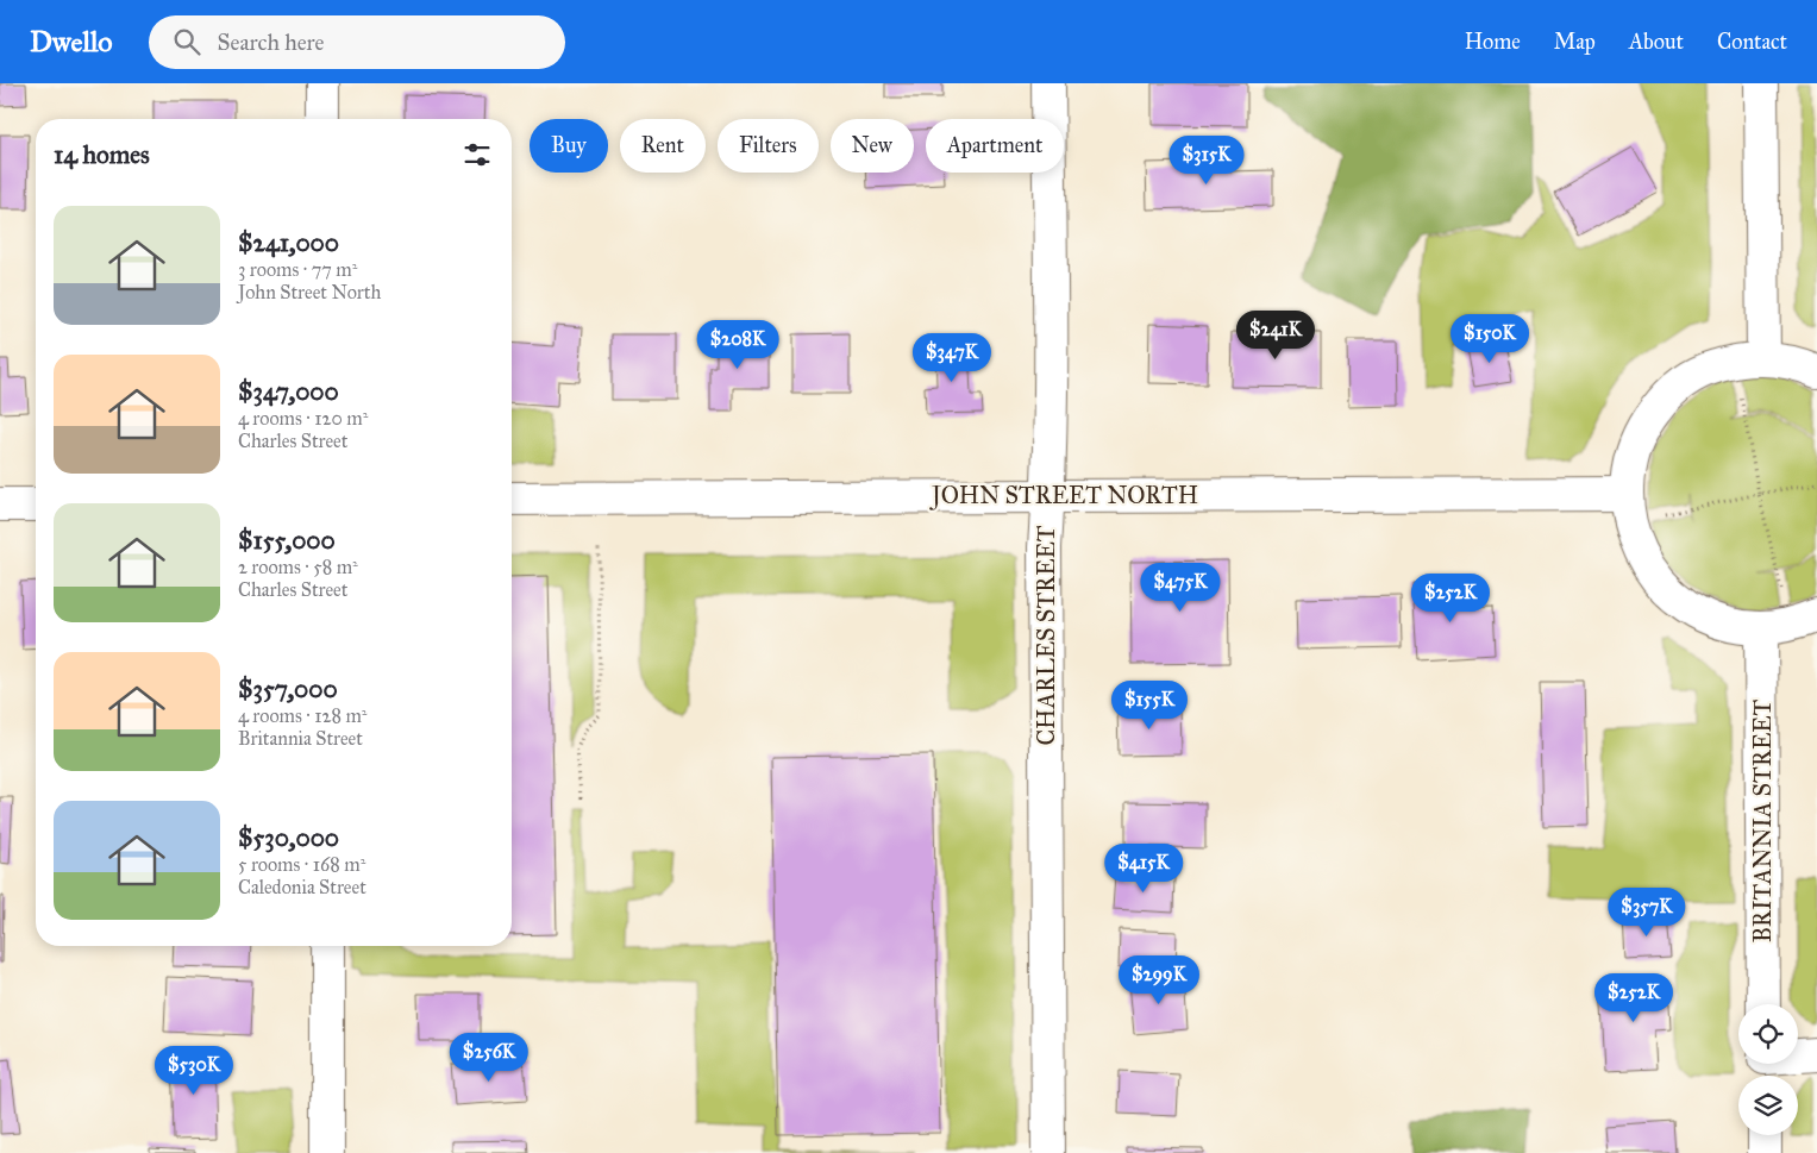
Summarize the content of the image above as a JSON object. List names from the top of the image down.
{
  "streets": {
    "street": ["JOHN STREET NORTH", "CHARLES STREET", "BRITANNIA STREET"]
  },
  "crossings": [
    ["JOHN STREET NORTH", "CHARLES STREET"]
  ],
  "page": {
    "header": "Dwello",
    "search": "Search here",
    "nav": [
      "Home",
      "Map",
      "About",
      "Contact"
    ],
    "chip": [
      "Buy",
      "Rent",
      "Filters",
      "New",
      "Apartment"
    ],
    "heading": "14 homes",
    "price": [
      "$315K",
      "$241K",
      "$150K",
      "$208K",
      "$347K",
      "$475K",
      "$252K",
      "$155K",
      "$415K",
      "$357K",
      "$299K",
      "$252K",
      "$256K",
      "$530K"
    ],
    "list": [
      {
        "name": "$241,000",
        "note": "3 rooms · 77 m² · John Street North"
      },
      {
        "name": "$347,000",
        "note": "4 rooms · 120 m² · Charles Street"
      },
      {
        "name": "$155,000",
        "note": "2 rooms · 58 m² · Charles Street"
      },
      {
        "name": "$357,000",
        "note": "4 rooms · 128 m² · Britannia Street"
      },
      {
        "name": "$530,000",
        "note": "5 rooms · 168 m² · Caledonia Street"
      }
    ]
  }
}
